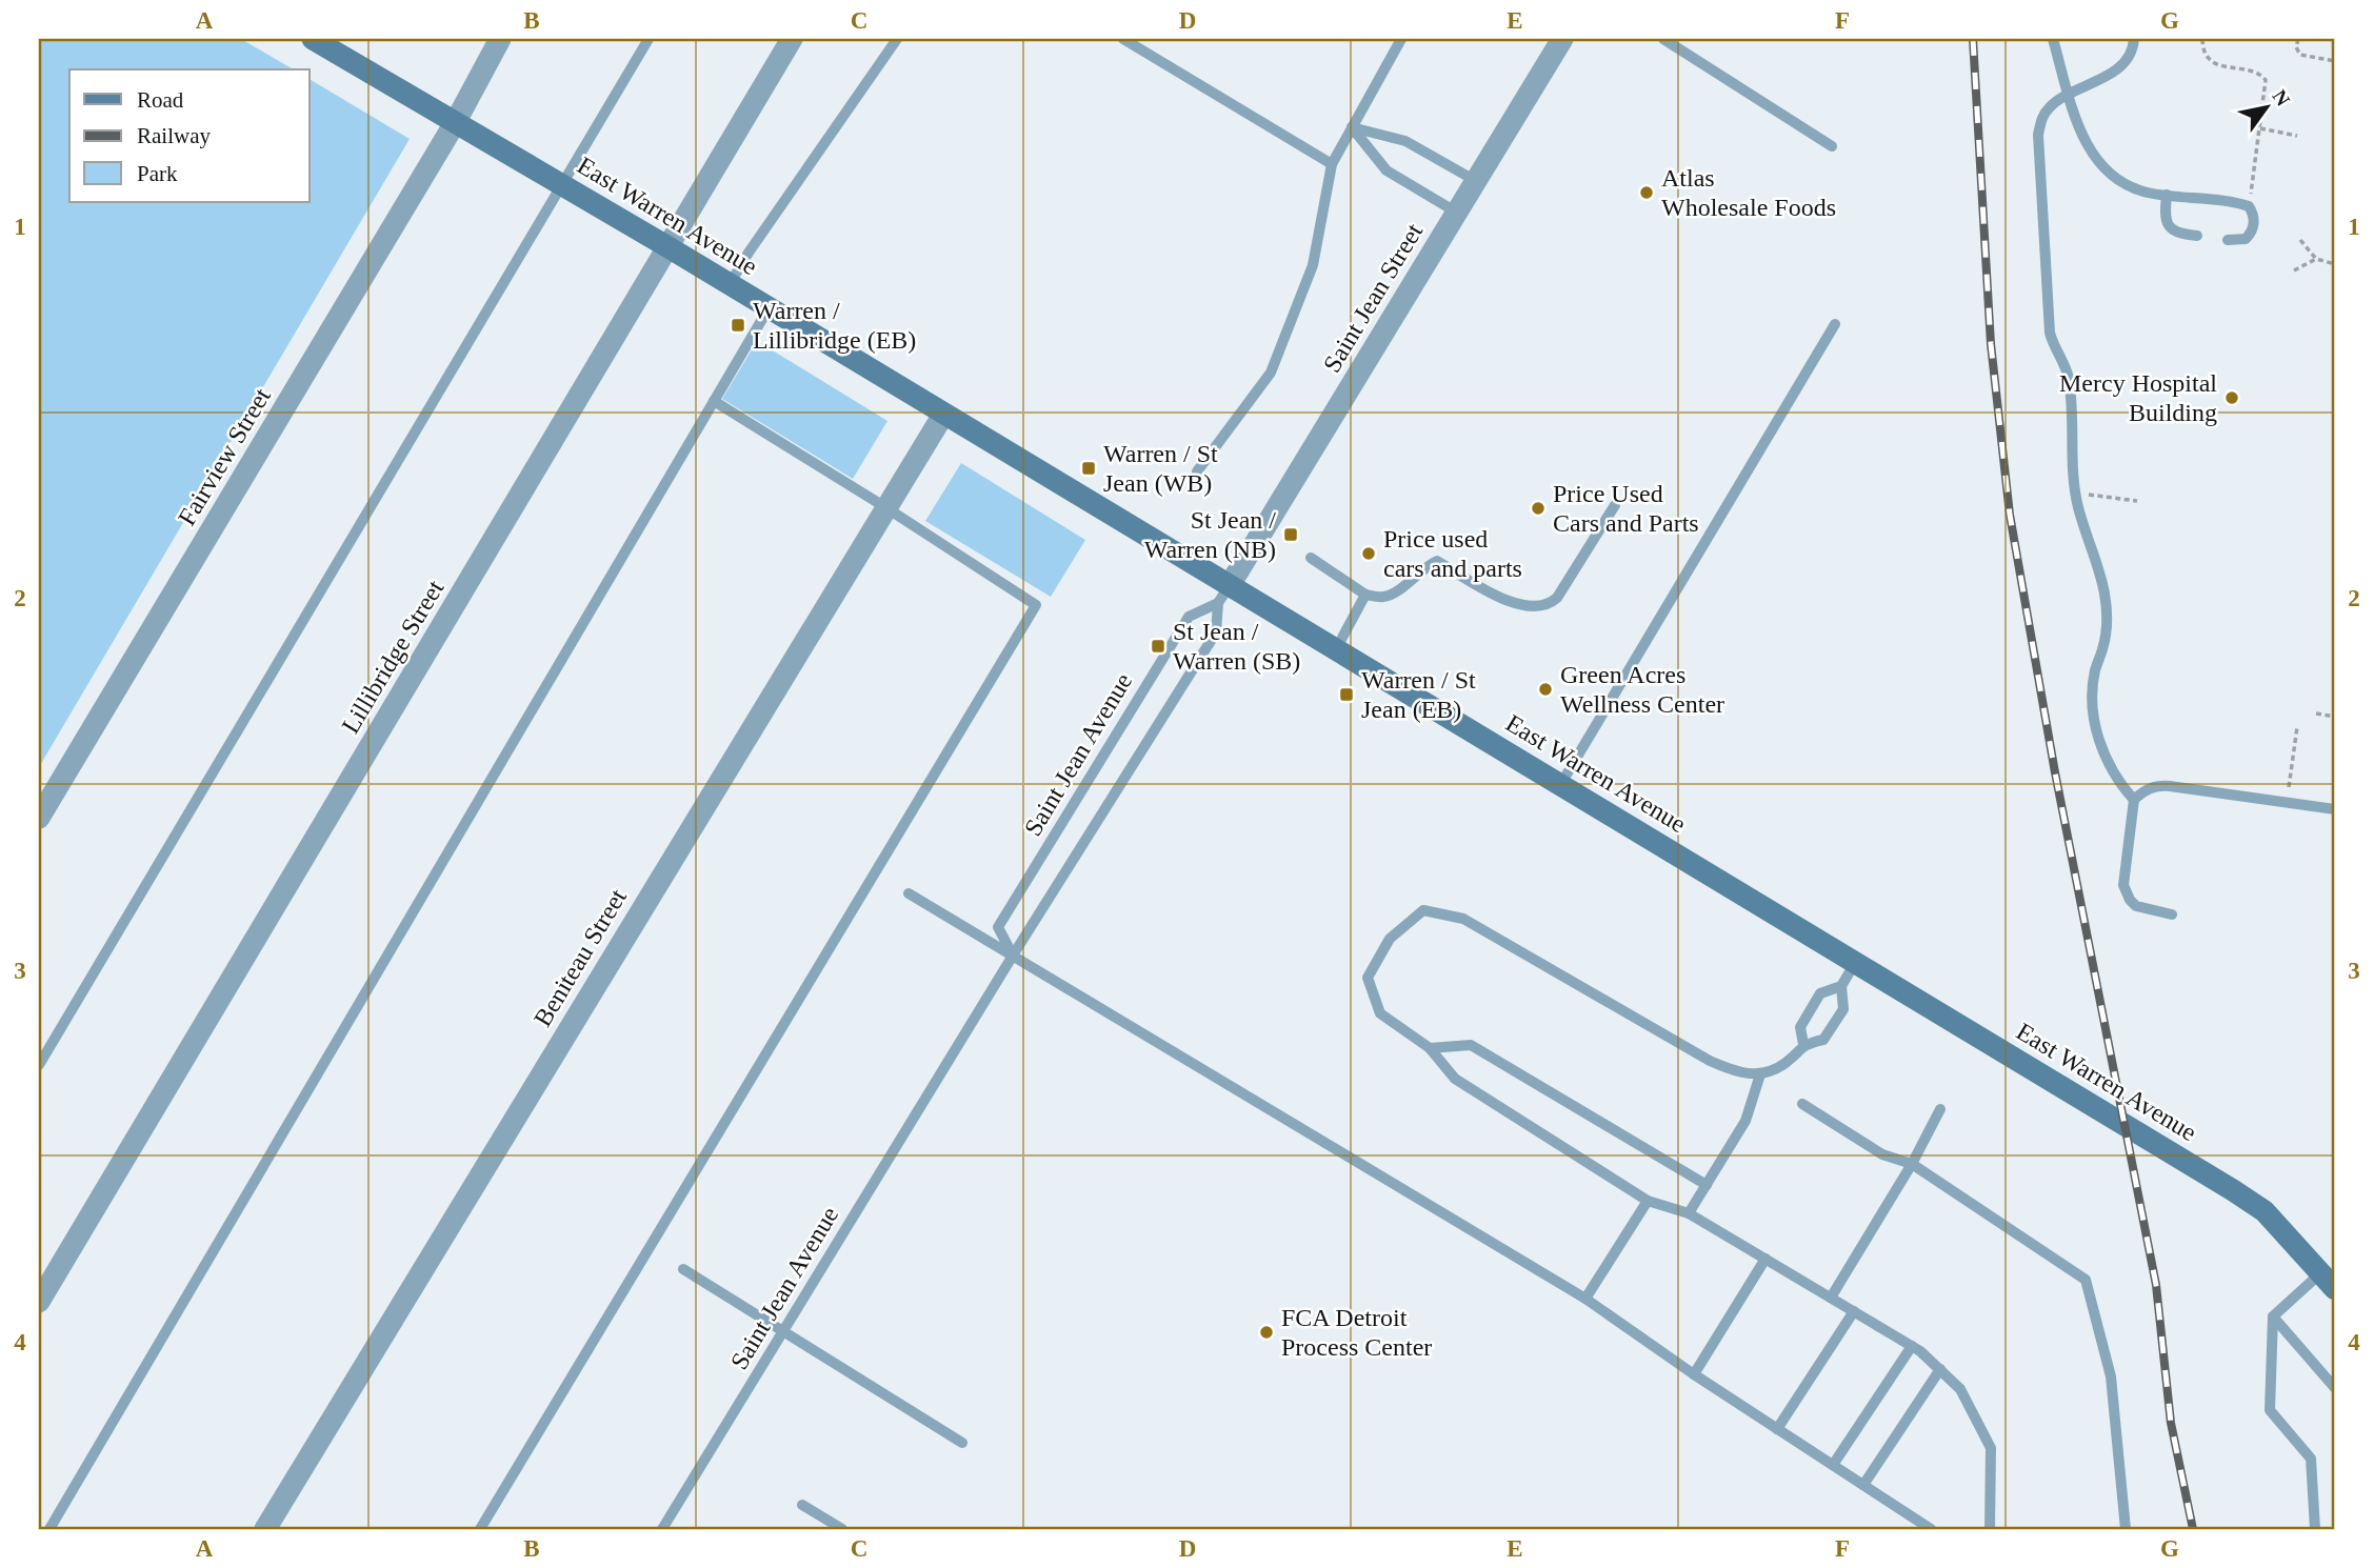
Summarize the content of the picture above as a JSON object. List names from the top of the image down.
{
  "streets": {
    "main road": ["East Warren Avenue"],
    "street": [
      "Saint Jean Street",
      "Fairview Street",
      "Lillibridge Street",
      "Beniteau Street"
    ],
    "lane": ["Saint Jean Avenue"]
  },
  "crossings": [
    ["East Warren Avenue", "Saint Jean Street"],
    ["East Warren Avenue", "Fairview Street"],
    ["East Warren Avenue", "Lillibridge Street"],
    ["East Warren Avenue", "Saint Jean Avenue"],
    ["East Warren Avenue", "Beniteau Street"],
    ["Saint Jean Street", "Saint Jean Avenue"]
  ],
  "places": {
    "other": [
      "Atlas Wholesale Foods",
      "Mercy Hospital Building",
      "Price Used Cars and Parts",
      "Price used cars and parts",
      "Green Acres Wellness Center",
      "FCA Detroit Process Center"
    ],
    "transit": [
      "Warren / Lillibridge (EB)",
      "Warren / St Jean (WB)",
      "St Jean / Warren (NB)",
      "St Jean / Warren (SB)",
      "Warren / St Jean (EB)"
    ]
  },
  "legend": ["Road", "Railway", "Park"],
  "north": "top right",
  "grid": {
    "columns": [
      "A",
      "B",
      "C",
      "D",
      "E",
      "F",
      "G"
    ],
    "rows": [
      "1",
      "2",
      "3",
      "4"
    ]
  }
}
